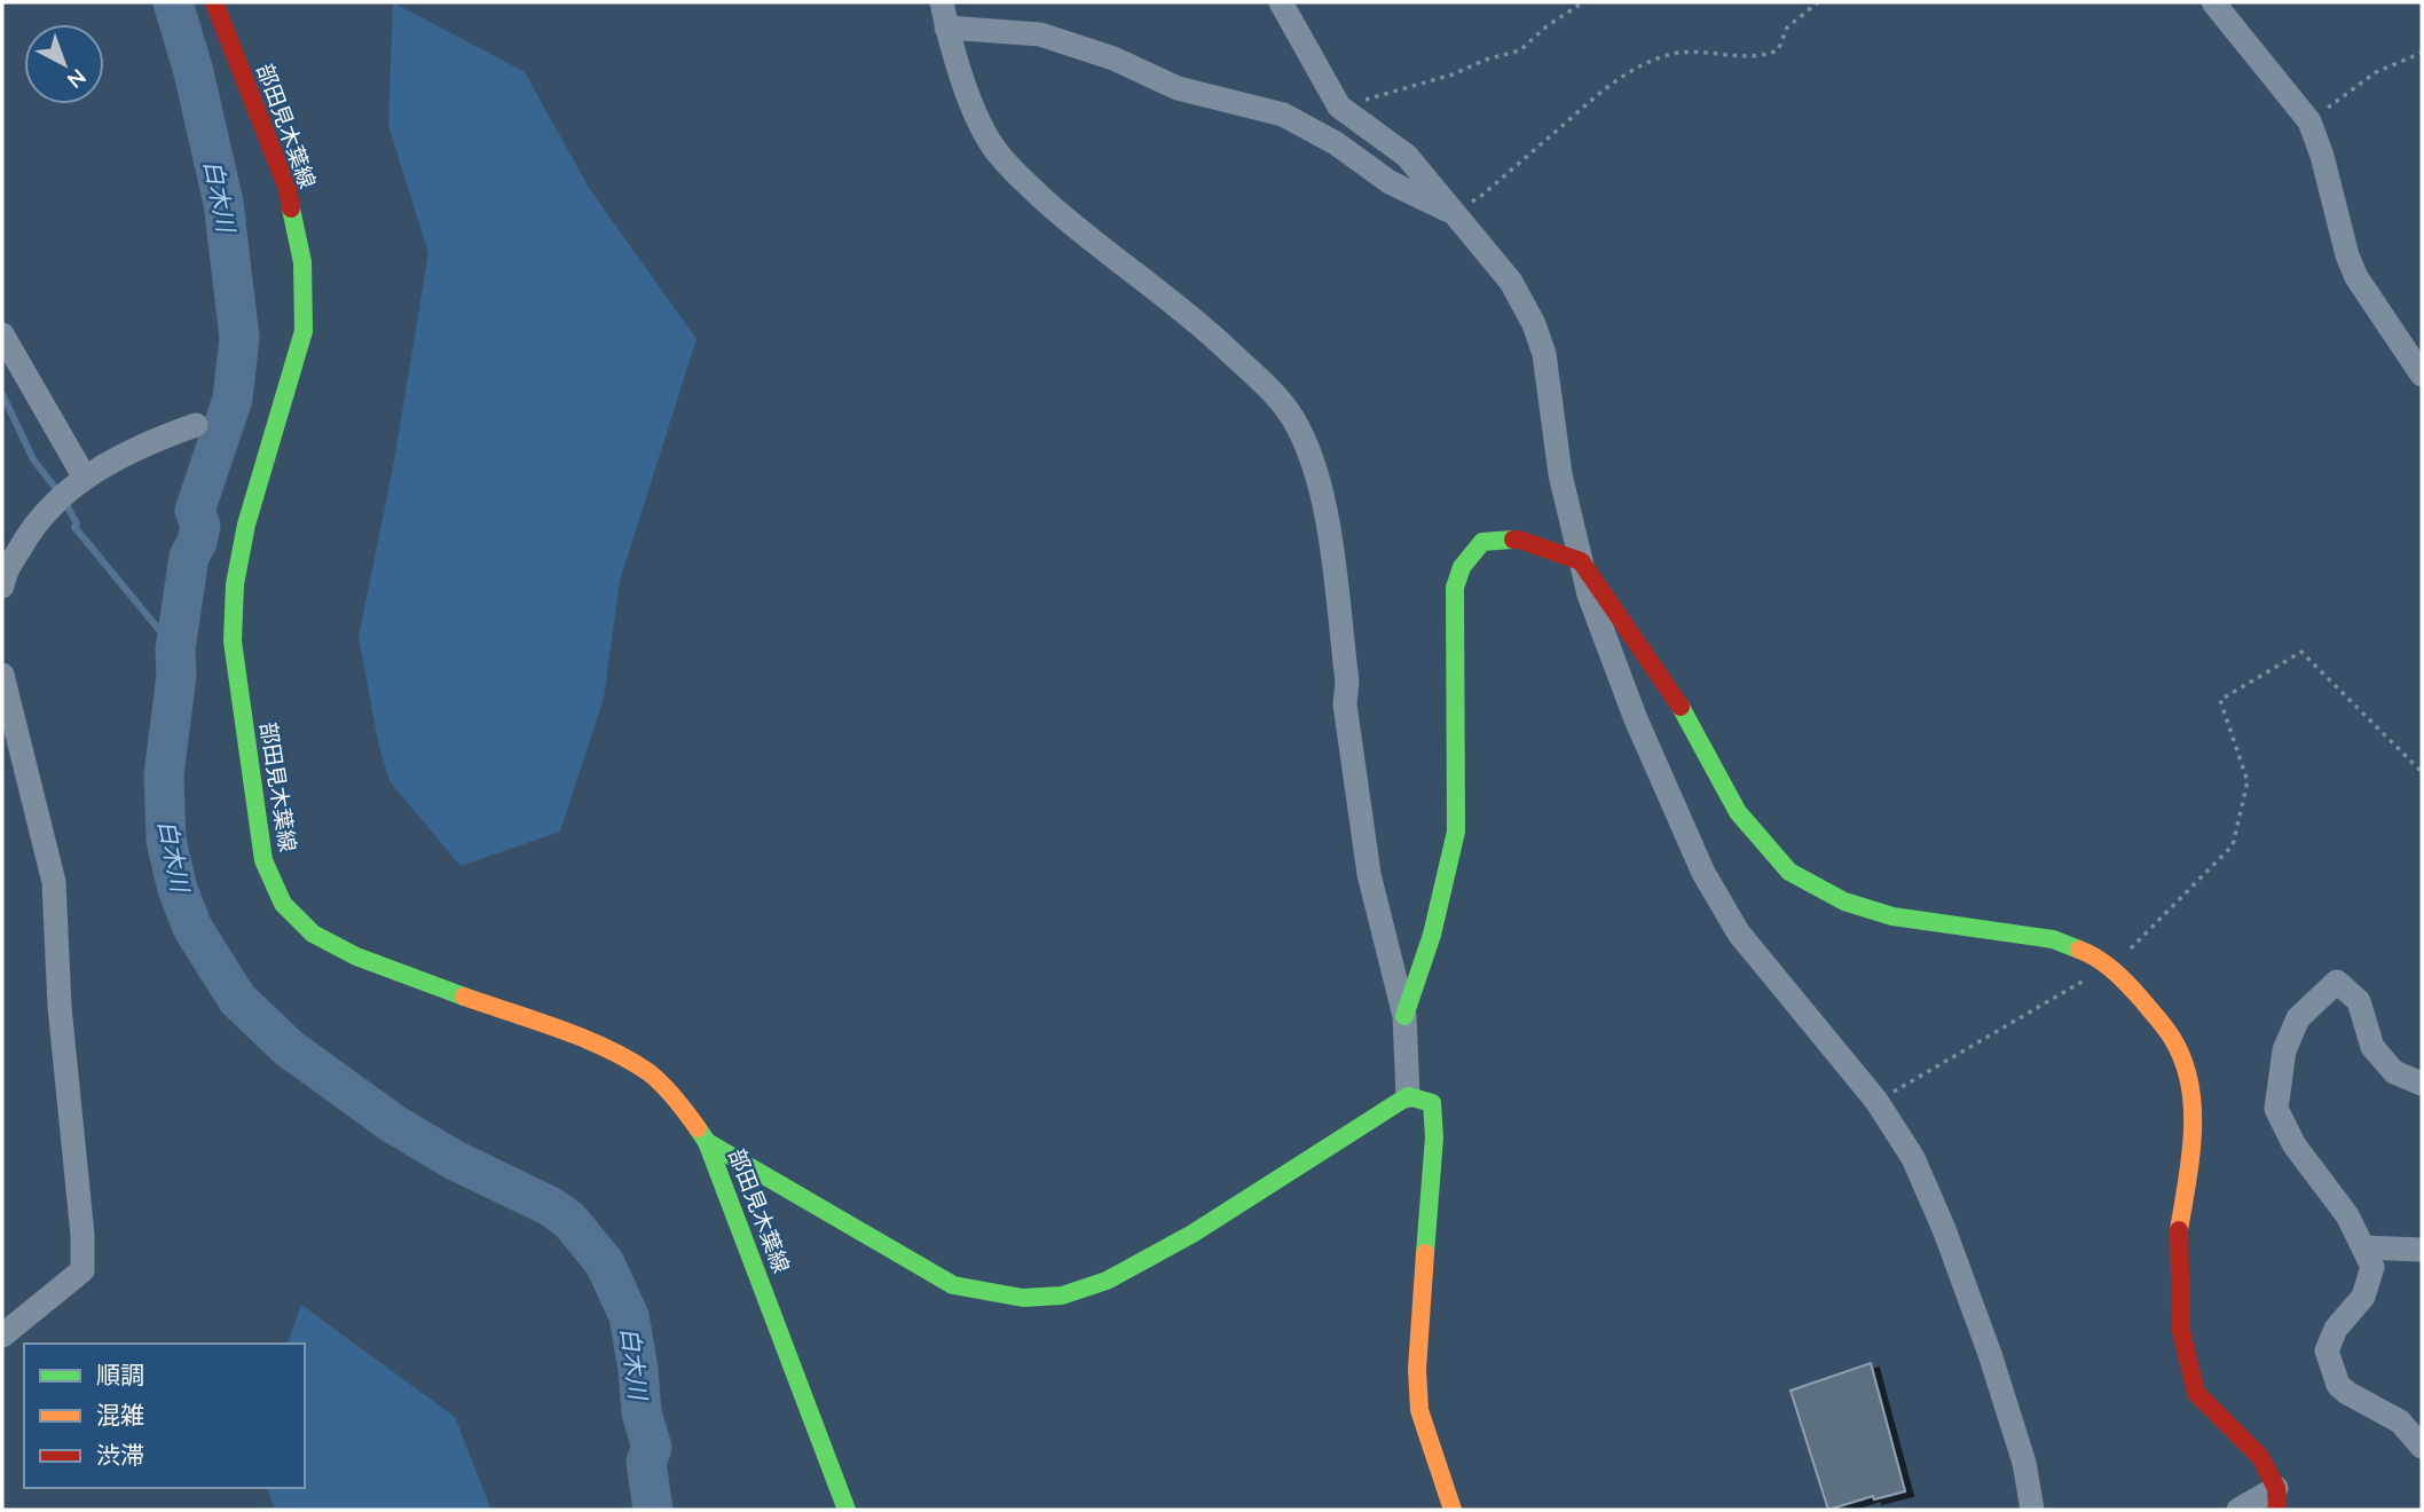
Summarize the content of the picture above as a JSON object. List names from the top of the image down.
{
  "streets": {
    "street": ["部田見木葉線"]
  },
  "water": ["白木川"],
  "legend": ["順調", "混雑", "渋滞"],
  "north": "bottom right"
}
